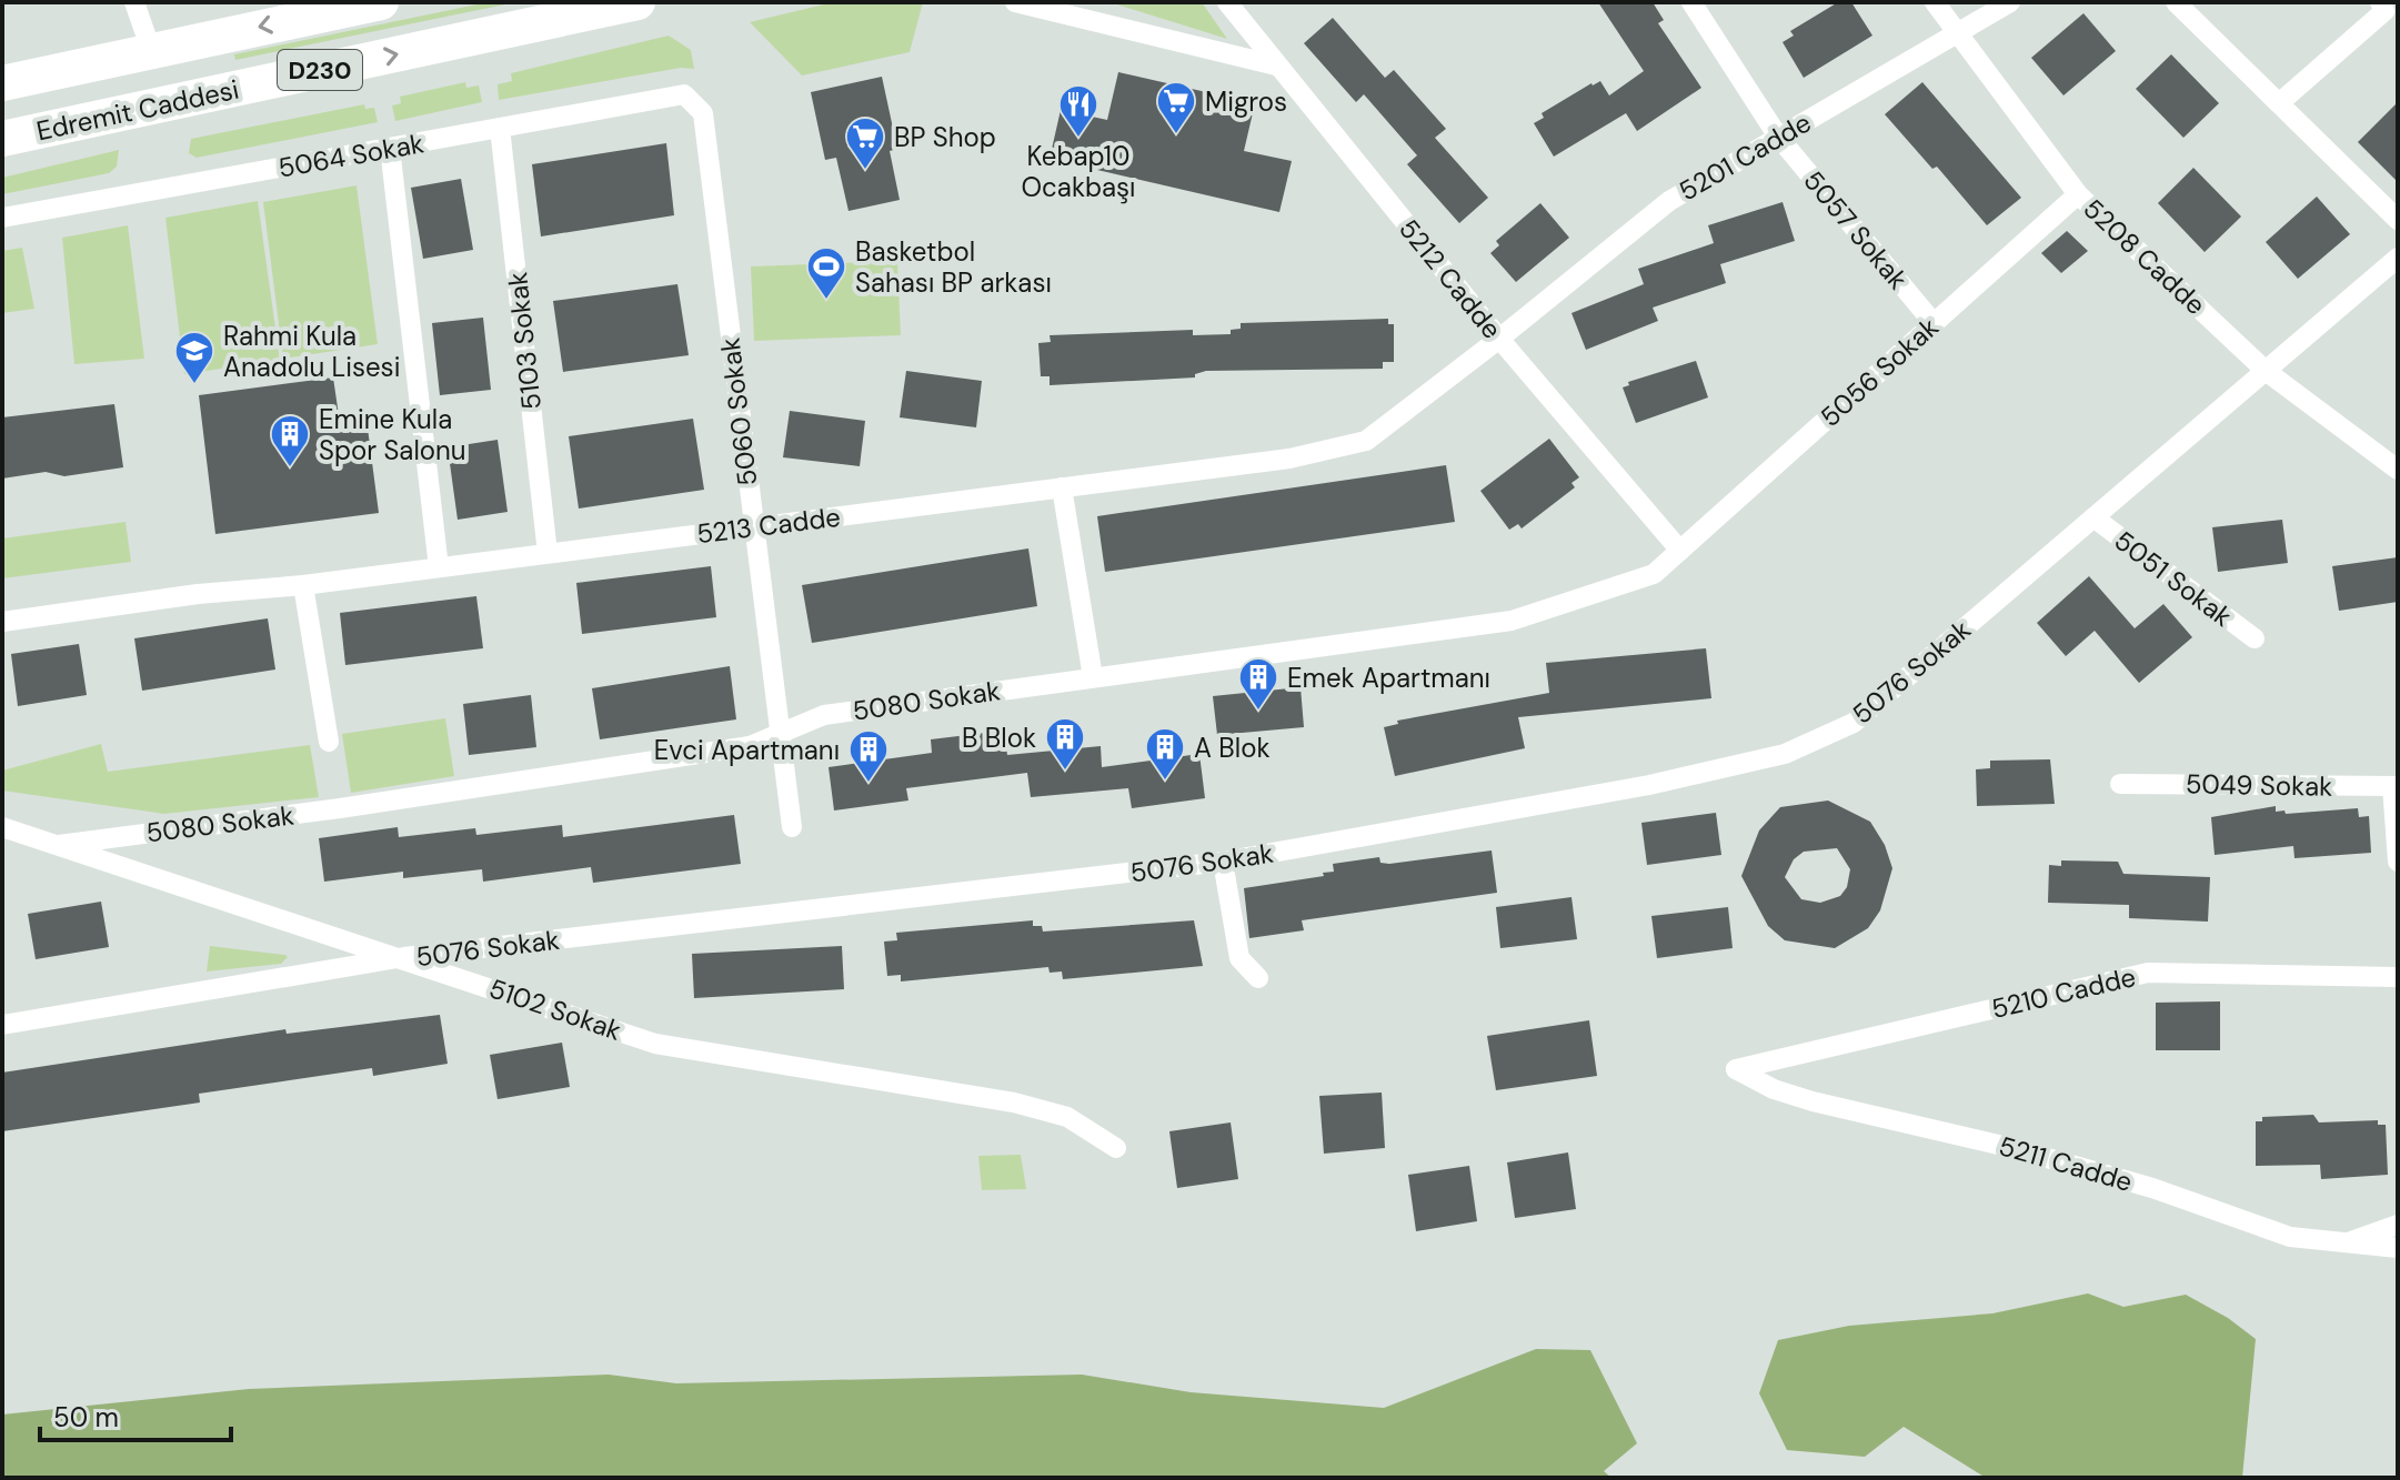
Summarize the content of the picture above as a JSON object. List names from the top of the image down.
{
  "streets": {
    "highway": ["D230", "Edremit Caddesi"],
    "street": [
      "5064 Sokak",
      "5201 Cadde",
      "5057 Sokak",
      "5208 Cadde",
      "5212 Cadde",
      "5103 Sokak",
      "5056 Sokak",
      "5060 Sokak",
      "5213 Cadde",
      "5051 Sokak",
      "5076 Sokak",
      "5080 Sokak",
      "5049 Sokak",
      "5210 Cadde",
      "5102 Sokak",
      "5211 Cadde"
    ]
  },
  "crossings": [
    ["5064 Sokak", "5103 Sokak"],
    ["5064 Sokak", "5060 Sokak"],
    ["5201 Cadde", "5057 Sokak"],
    ["5201 Cadde", "5208 Cadde"],
    ["5201 Cadde", "5212 Cadde"],
    ["5201 Cadde", "5213 Cadde"],
    ["5057 Sokak", "5056 Sokak"],
    ["5208 Cadde", "5056 Sokak"],
    ["5208 Cadde", "5076 Sokak"],
    ["5212 Cadde", "5056 Sokak"],
    ["5212 Cadde", "5213 Cadde"],
    ["5212 Cadde", "5080 Sokak"],
    ["5103 Sokak", "5213 Cadde"],
    ["5056 Sokak", "5080 Sokak"],
    ["5060 Sokak", "5213 Cadde"],
    ["5060 Sokak", "5080 Sokak"],
    ["5051 Sokak", "5076 Sokak"],
    ["5076 Sokak", "5102 Sokak"],
    ["5080 Sokak", "5102 Sokak"],
    ["5210 Cadde", "5211 Cadde"]
  ],
  "places": {
    "supermarket": ["Migros", "BP Shop"],
    "restaurant": ["Kebap10 Ocakbaşı"],
    "sports": ["Basketbol Sahası BP arkası"],
    "school or university": ["Rahmi Kula Anadolu Lisesi"],
    "building": [
      "Emine Kula Spor Salonu",
      "Emek Apartmanı",
      "B Blok",
      "A Blok",
      "Evci Apartmanı"
    ]
  },
  "scale_bar": "50 m"
}
